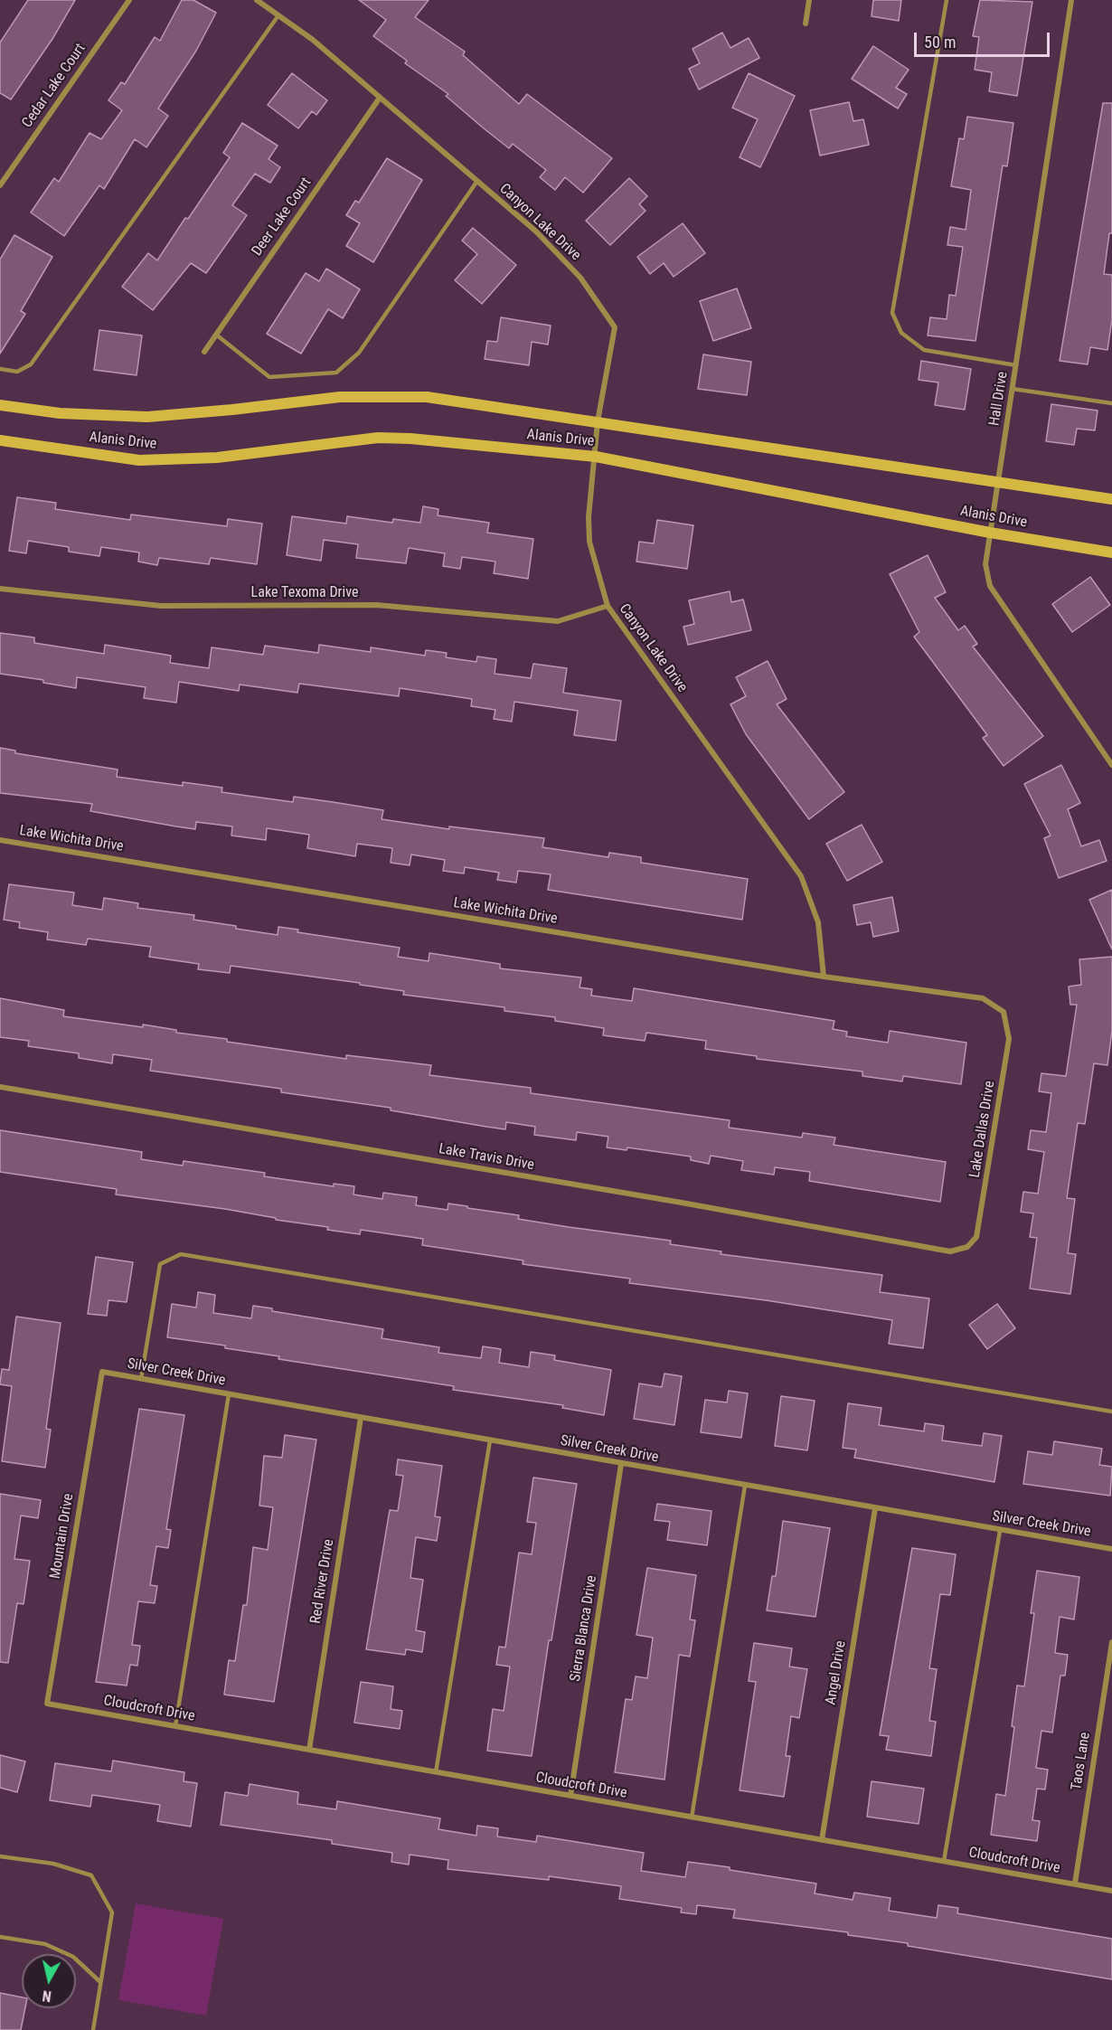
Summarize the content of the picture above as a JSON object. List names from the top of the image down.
{
  "streets": {
    "main road": ["Alanis Drive"],
    "street": [
      "Cedar Lake Court",
      "Deer Lake Court",
      "Canyon Lake Drive",
      "Hall Drive",
      "Lake Texoma Drive",
      "Lake Wichita Drive",
      "Lake Dallas Drive",
      "Lake Travis Drive",
      "Silver Creek Drive",
      "Mountain Drive",
      "Red River Drive",
      "Sierra Blanca Drive",
      "Angel Drive",
      "Cloudcroft Drive",
      "Taos Lane"
    ]
  },
  "crossings": [
    ["Deer Lake Court", "Canyon Lake Drive"],
    ["Canyon Lake Drive", "Alanis Drive"],
    ["Canyon Lake Drive", "Lake Texoma Drive"],
    ["Canyon Lake Drive", "Lake Wichita Drive"],
    ["Hall Drive", "Alanis Drive"],
    ["Lake Wichita Drive", "Lake Dallas Drive"],
    ["Lake Dallas Drive", "Lake Travis Drive"],
    ["Silver Creek Drive", "Mountain Drive"],
    ["Silver Creek Drive", "Red River Drive"],
    ["Silver Creek Drive", "Sierra Blanca Drive"],
    ["Silver Creek Drive", "Angel Drive"],
    ["Mountain Drive", "Cloudcroft Drive"],
    ["Red River Drive", "Cloudcroft Drive"],
    ["Sierra Blanca Drive", "Cloudcroft Drive"],
    ["Angel Drive", "Cloudcroft Drive"],
    ["Cloudcroft Drive", "Taos Lane"]
  ],
  "scale_bar": "50 m",
  "north": "bottom"
}
